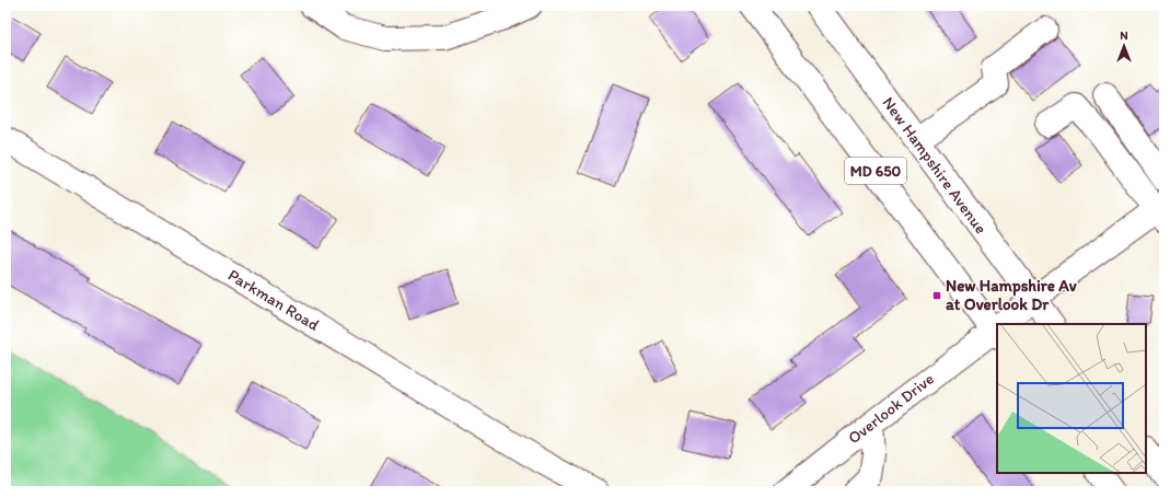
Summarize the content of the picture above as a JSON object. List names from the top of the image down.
{
  "streets": {
    "street": [
      "New Hampshire Avenue",
      "MD 650",
      "Parkman Road",
      "Overlook Drive"
    ]
  },
  "crossings": [
    ["New Hampshire Avenue", "Overlook Drive"],
    ["MD 650", "Overlook Drive"]
  ],
  "places": {
    "transit": ["New Hampshire Av at Overlook Dr"]
  },
  "north": "top"
}
